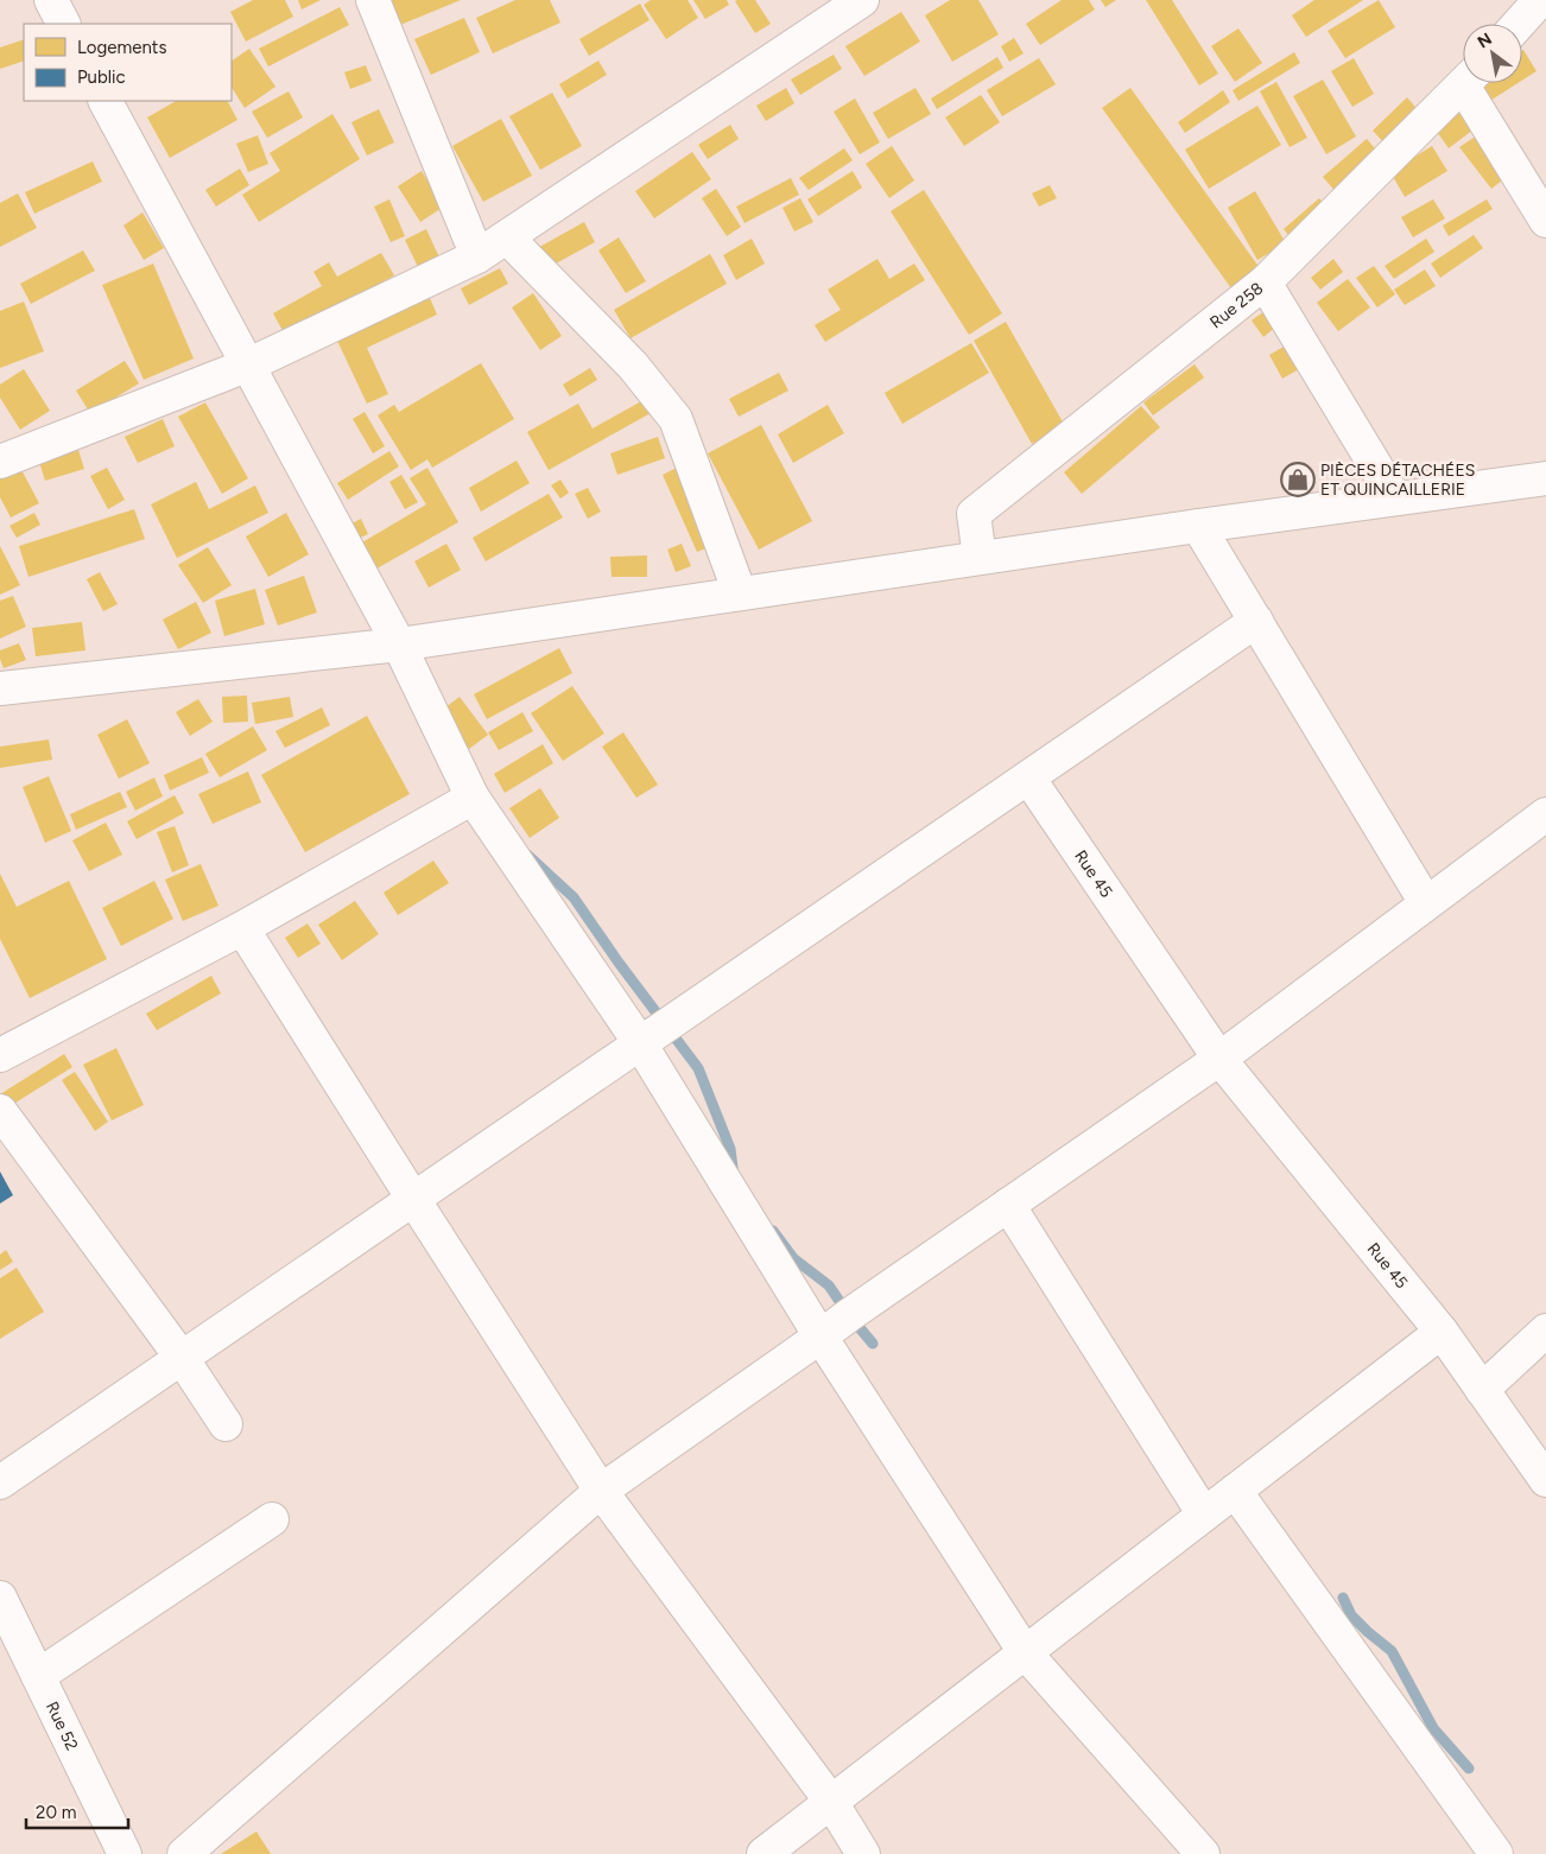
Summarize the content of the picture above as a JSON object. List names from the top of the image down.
{
  "streets": {
    "street": ["Rue 258", "Rue 45", "Rue 52"]
  },
  "places": {
    "shop": ["PIÈCES DÉTACHÉES ET QUINCAILLERIE"]
  },
  "legend": ["Logements", "Public"],
  "scale_bar": "20 m",
  "north": "top left"
}
